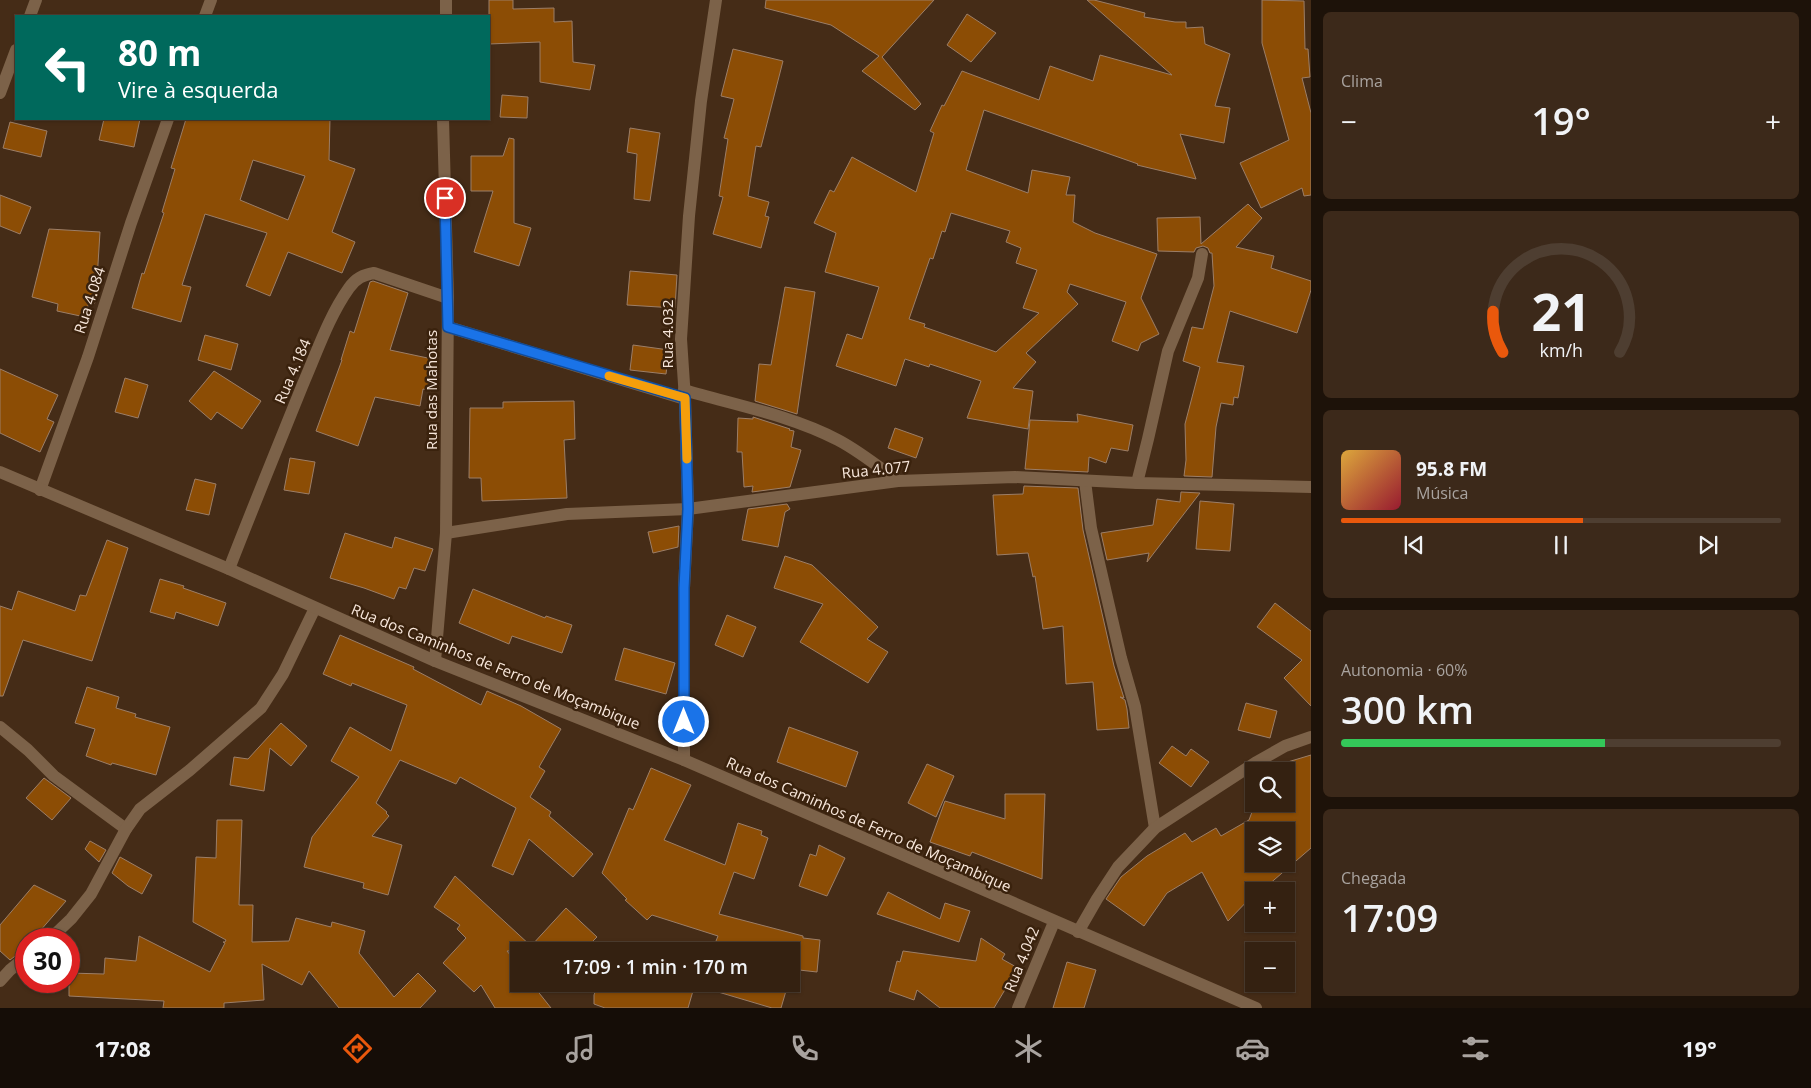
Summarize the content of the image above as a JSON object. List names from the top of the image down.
{
  "streets": {
    "street": [
      "Rua 4.084",
      "Rua 4.032",
      "Rua 4.184",
      "Rua das Mahotas",
      "Rua 4.077",
      "Rua dos Caminhos de Ferro de Moçambique",
      "Rua 4.042"
    ]
  },
  "crossings": [
    ["Rua 4.084", "Rua dos Caminhos de Ferro de Moçambique"],
    ["Rua 4.032", "Rua 4.077"],
    ["Rua 4.032", "Rua dos Caminhos de Ferro de Moçambique"],
    ["Rua 4.184", "Rua das Mahotas"],
    ["Rua 4.184", "Rua dos Caminhos de Ferro de Moçambique"],
    ["Rua das Mahotas", "Rua 4.077"],
    ["Rua das Mahotas", "Rua dos Caminhos de Ferro de Moçambique"],
    ["Rua dos Caminhos de Ferro de Moçambique", "Rua 4.042"]
  ],
  "page": {
    "tile": [
      "Clima",
      ["Autonomia · 60%", "300 km"],
      ["Chegada", "17:09"]
    ],
    "turn": ["80 m", "Vire à esquerda"],
    "heat": ["−", "19°", "+"],
    "song": ["95.8 FM", "Música"],
    "map_buttons": ["+", "−"],
    "limit": "30",
    "trip": "17:09 · 1 min · 170 m",
    "tabs": ["17:08", "19°"],
    "gauge": ["21", "km/h"]
  }
}
